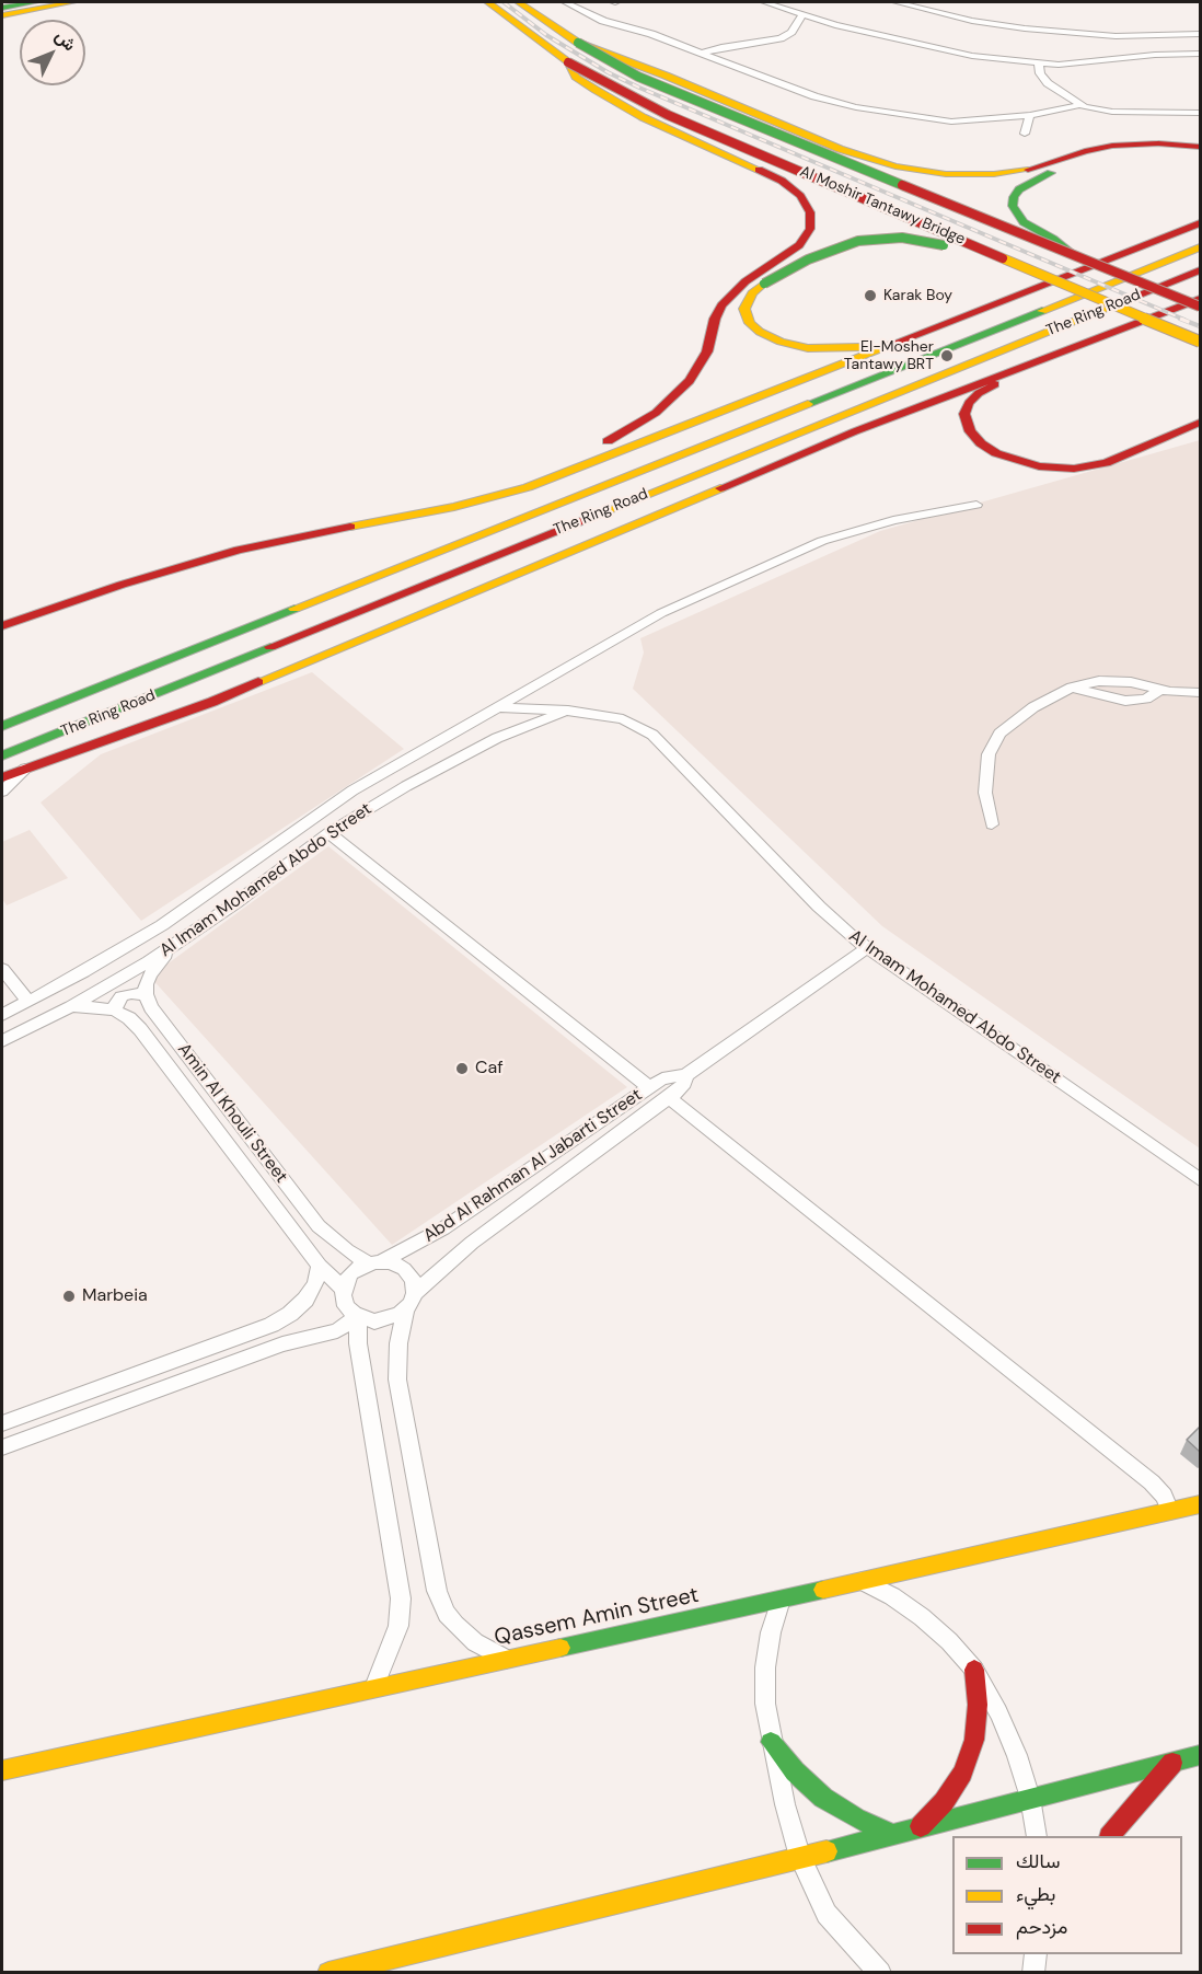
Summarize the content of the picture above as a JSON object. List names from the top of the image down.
{
  "streets": {
    "main road": ["Al Moshir Tantawy Bridge", "The Ring Road", "Qassem Amin Street"],
    "street": ["Al Imam Mohamed Abdo Street", "Amin Al Khouli Street", "Abd Al Rahman Al Jabarti Street"]
  },
  "crossings": [
    ["Al Imam Mohamed Abdo Street", "Abd Al Rahman Al Jabarti Street"],
    ["Amin Al Khouli Street", "Abd Al Rahman Al Jabarti Street"]
  ],
  "places": [
    "Karak Boy",
    "El-Mosher Tantawy BRT",
    "Caf",
    "Marbeia"
  ],
  "legend": ["سالك", "بطيء", "مزدحم"],
  "north": "top right"
}
